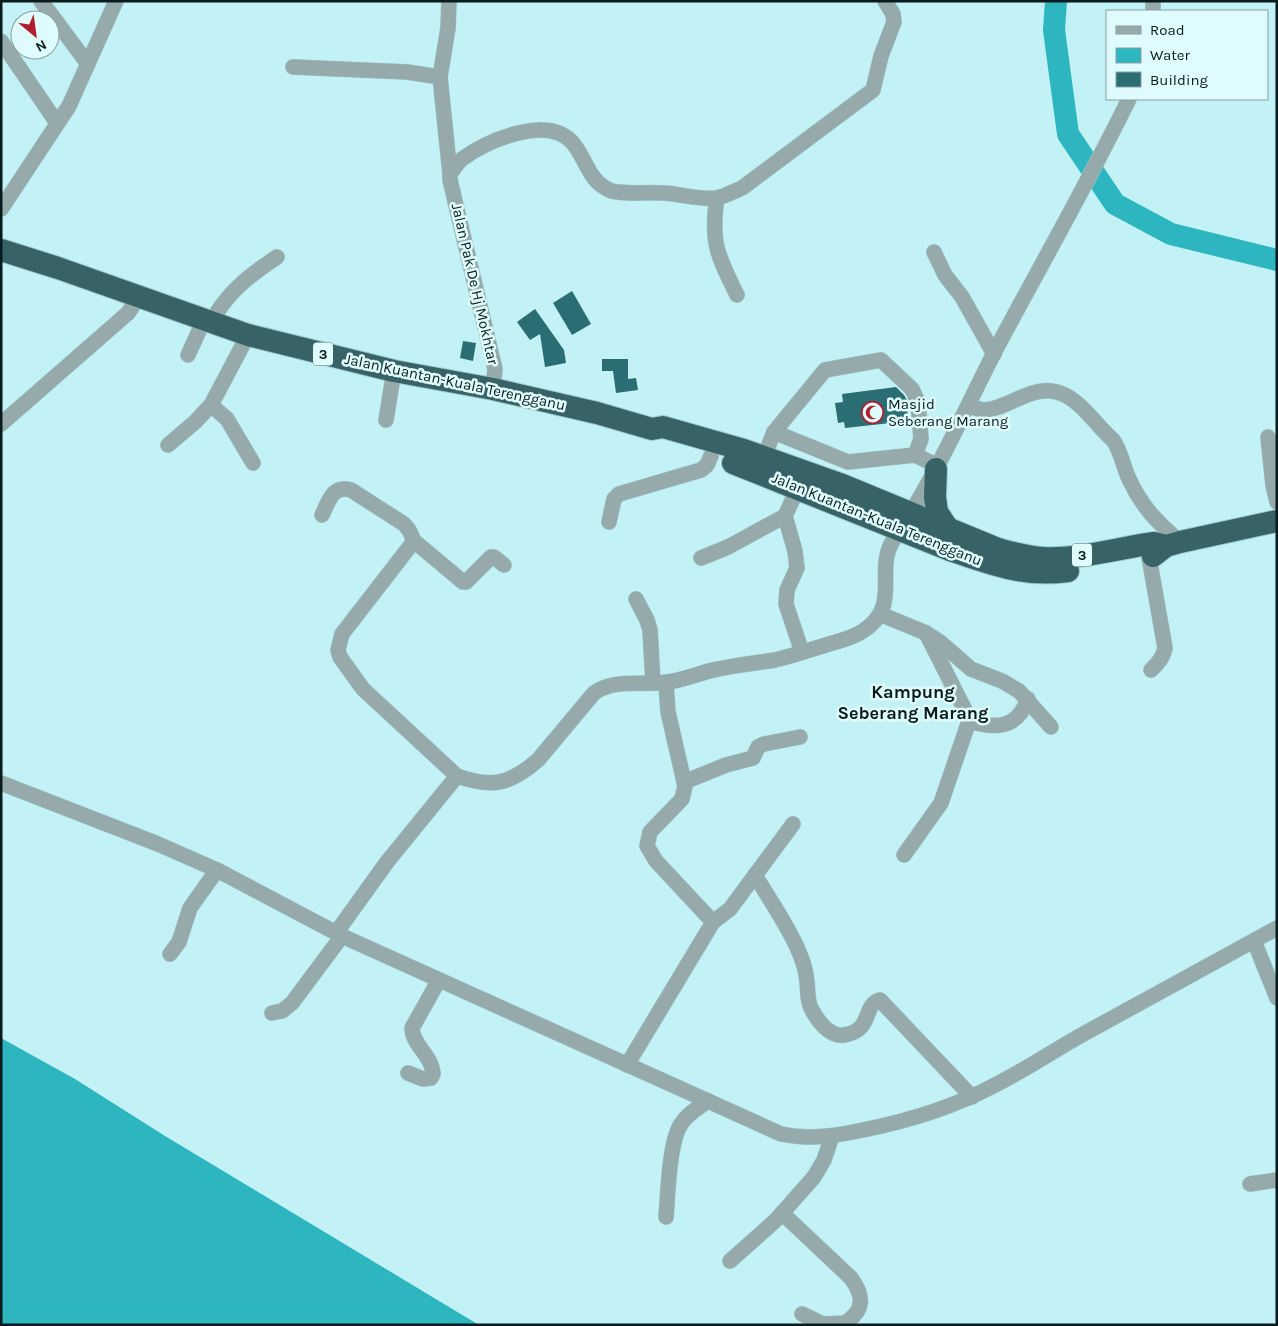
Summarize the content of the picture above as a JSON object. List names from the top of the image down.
{
  "streets": {
    "highway": ["3", "Jalan Kuantan-Kuala Terengganu"],
    "street": ["Jalan Pak De Hj Mokhtar"]
  },
  "crossings": [
    ["Jalan Pak De Hj Mokhtar", "Jalan Kuantan-Kuala Terengganu"]
  ],
  "districts": ["Kampung Seberang Marang"],
  "places": {
    "mosque": ["Masjid Seberang Marang"]
  },
  "legend": ["Road", "Water", "Building"],
  "north": "bottom right"
}
